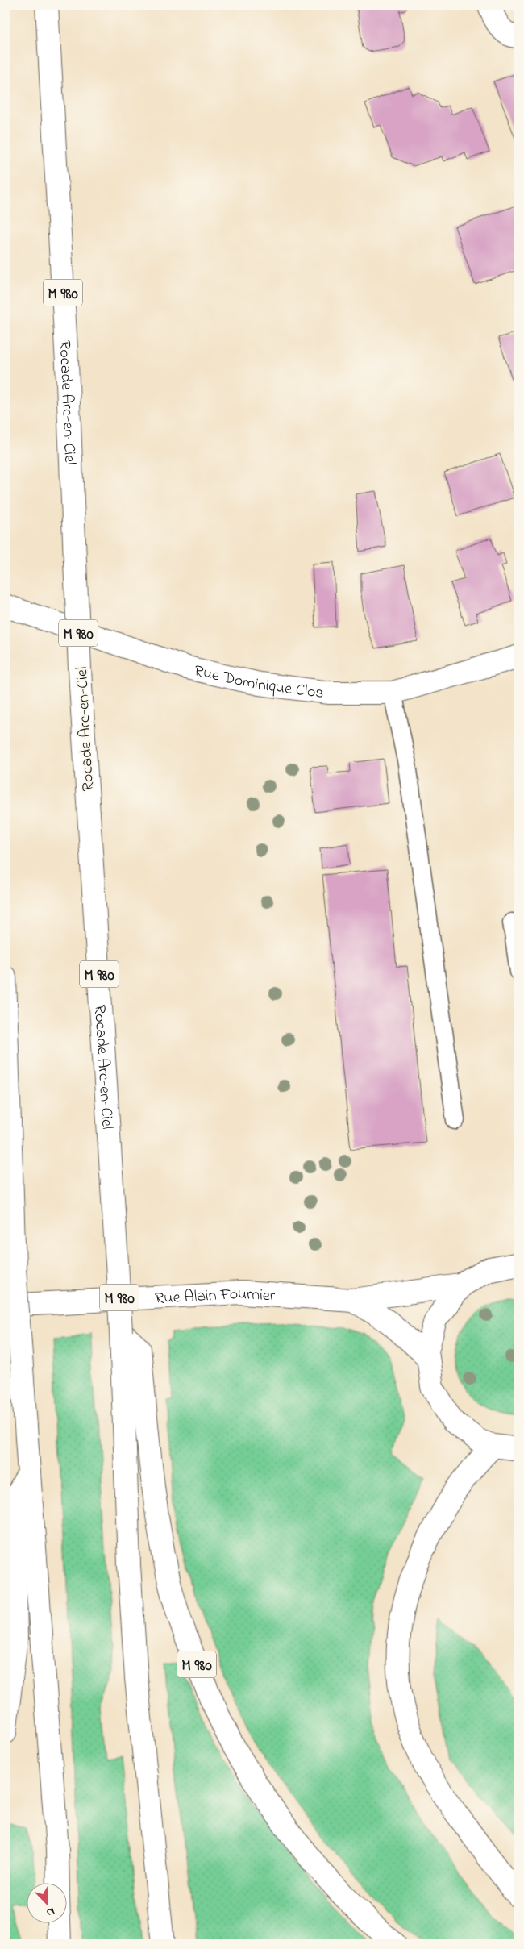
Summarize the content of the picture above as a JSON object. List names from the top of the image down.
{
  "streets": {
    "main road": [
      "M 980",
      "Rocade Arc-en-Ciel",
      "Rue Dominique Clos",
      "Rue Alain Fournier"
    ]
  },
  "crossings": [
    ["M 980", "Rocade Arc-en-Ciel"]
  ],
  "north": "bottom right"
}
